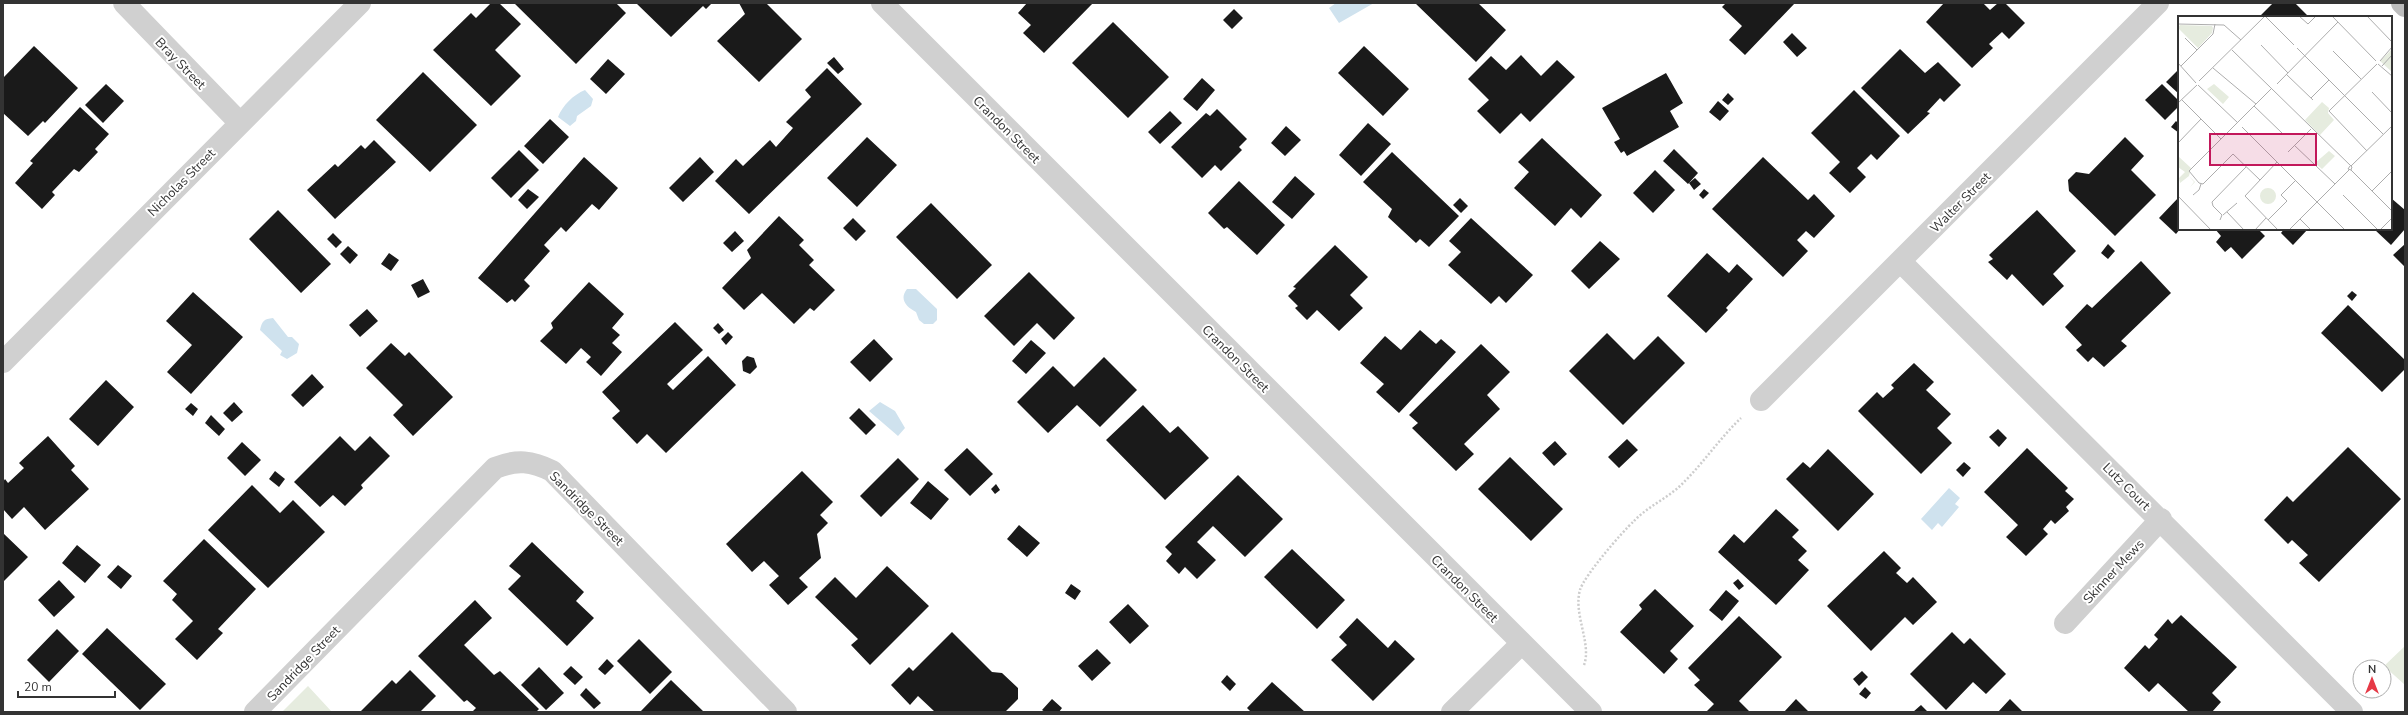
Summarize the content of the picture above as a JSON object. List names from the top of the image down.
{
  "streets": {
    "street": [
      "Bray Street",
      "Crandon Street",
      "Nicholas Street",
      "Walter Street",
      "Lutz Court",
      "Sandridge Street",
      "Skinner Mews"
    ]
  },
  "crossings": [
    ["Bray Street", "Nicholas Street"],
    ["Walter Street", "Lutz Court"],
    ["Lutz Court", "Skinner Mews"]
  ],
  "scale_bar": "20 m",
  "north": "top"
}
